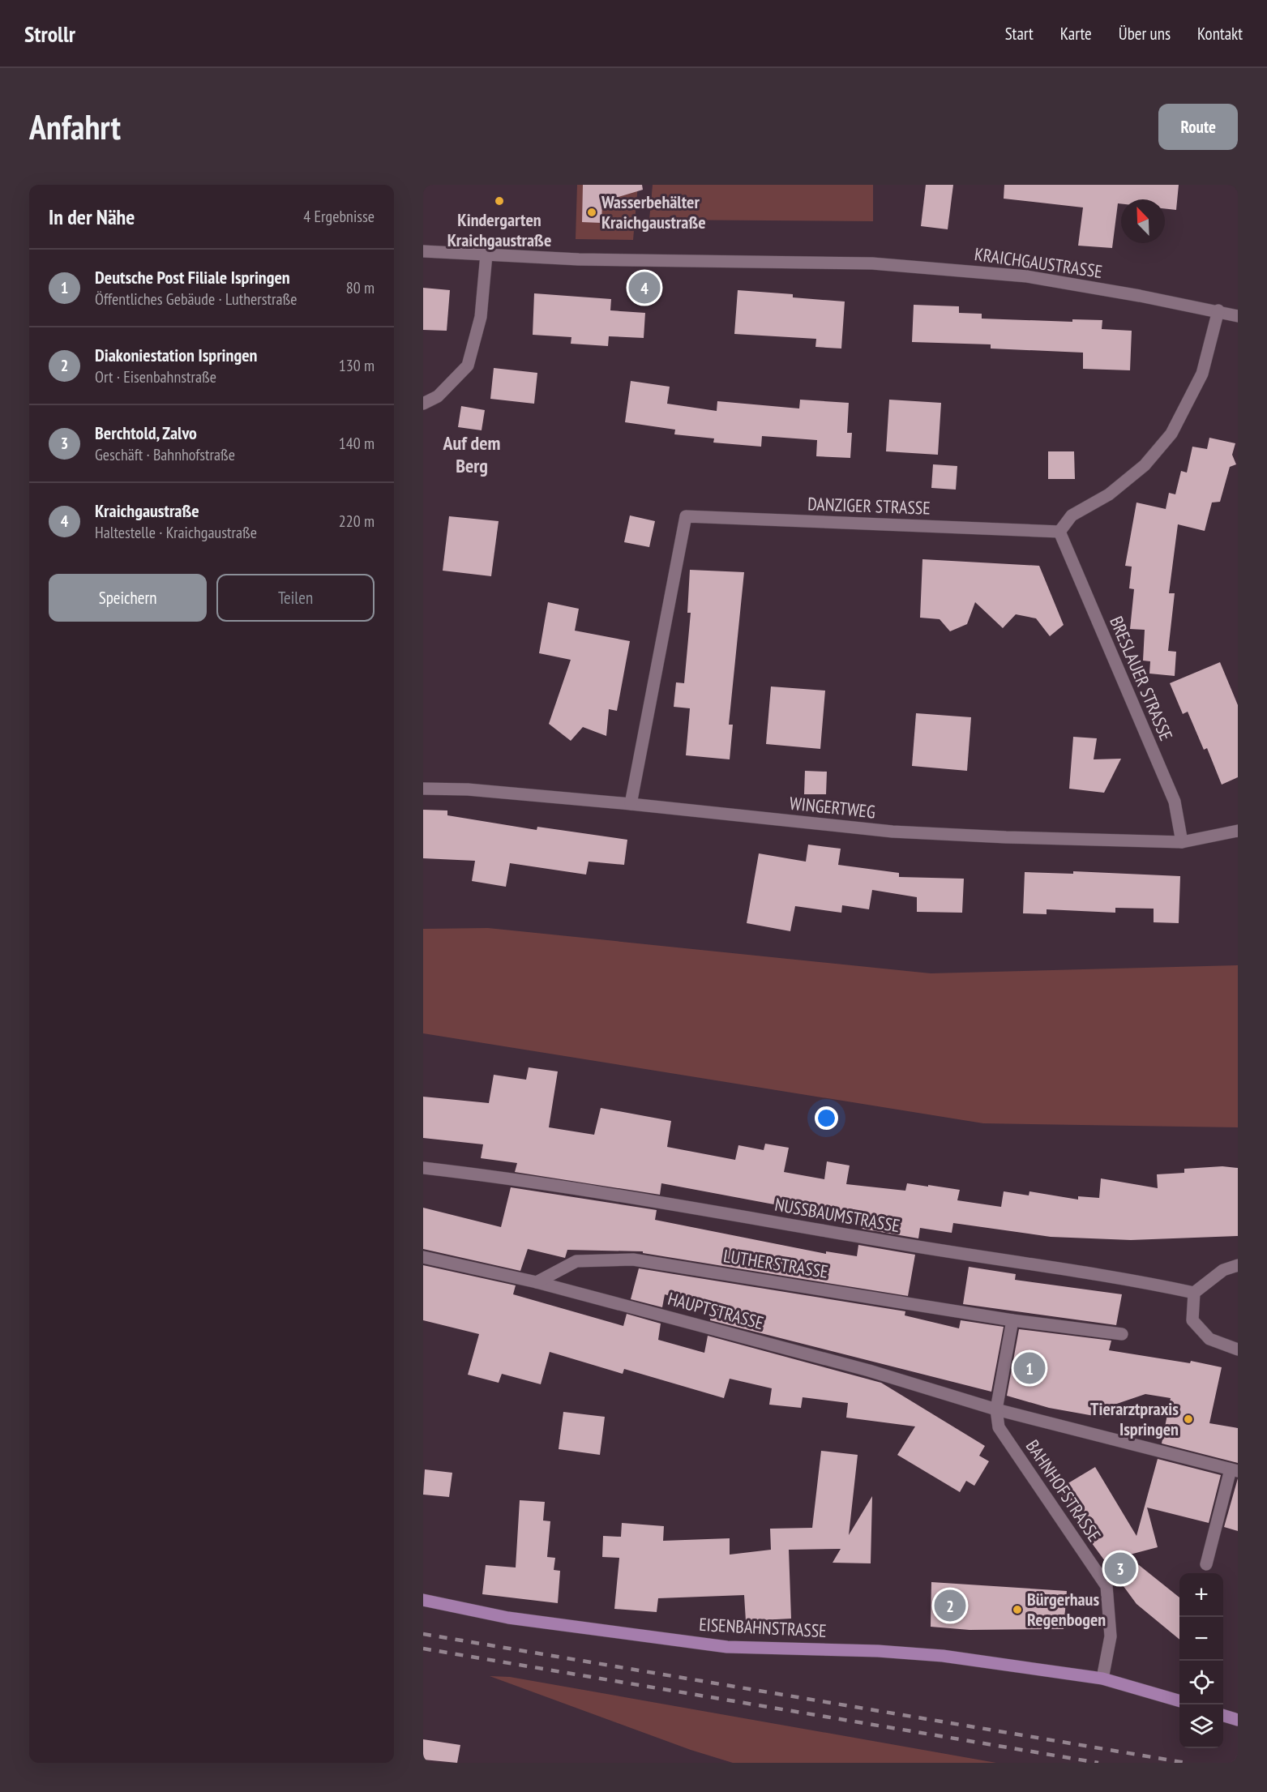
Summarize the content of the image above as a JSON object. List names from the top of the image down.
{
  "streets": {
    "main road": ["EISENBAHNSTRASSE"],
    "street": [
      "KRAICHGAUSTRASSE",
      "DANZIGER STRASSE",
      "BRESLAUER STRASSE",
      "WINGERTWEG",
      "NUSSBAUMSTRASSE",
      "LUTHERSTRASSE",
      "HAUPTSTRASSE",
      "BAHNHOFSTRASSE"
    ]
  },
  "crossings": [
    ["DANZIGER STRASSE", "BRESLAUER STRASSE"],
    ["DANZIGER STRASSE", "WINGERTWEG"],
    ["BRESLAUER STRASSE", "WINGERTWEG"],
    ["LUTHERSTRASSE", "HAUPTSTRASSE"],
    ["HAUPTSTRASSE", "BAHNHOFSTRASSE"],
    ["BAHNHOFSTRASSE", "EISENBAHNSTRASSE"]
  ],
  "districts": ["Auf dem Berg"],
  "places": [
    "Kindergarten Kraichgaustraße",
    "Wasserbehälter Kraichgaustraße",
    "Tierarztpraxis Ispringen",
    "Bürgerhaus Regenbogen"
  ],
  "north": "top left",
  "page": {
    "header": "Strollr",
    "nav": [
      "Start",
      "Karte",
      "Über uns",
      "Kontakt"
    ],
    "buttons": [
      "Route",
      ["Speichern", "Teilen"]
    ],
    "title": "Anfahrt",
    "heading": ["In der Nähe", "4 Ergebnisse"],
    "list": [
      {
        "mark": "1",
        "name": "Deutsche Post Filiale Ispringen",
        "note": "Öffentliches Gebäude · Lutherstraße",
        "value": "80 m"
      },
      {
        "mark": "2",
        "name": "Diakoniestation Ispringen",
        "note": "Ort · Eisenbahnstraße",
        "value": "130 m"
      },
      {
        "mark": "3",
        "name": "Berchtold, Zalvo",
        "note": "Geschäft · Bahnhofstraße",
        "value": "140 m"
      },
      {
        "mark": "4",
        "name": "Kraichgaustraße",
        "note": "Haltestelle · Kraichgaustraße",
        "value": "220 m"
      }
    ],
    "pins": [
      "4",
      "1",
      "3",
      "2"
    ],
    "map_buttons": ["+", "−"]
  }
}
